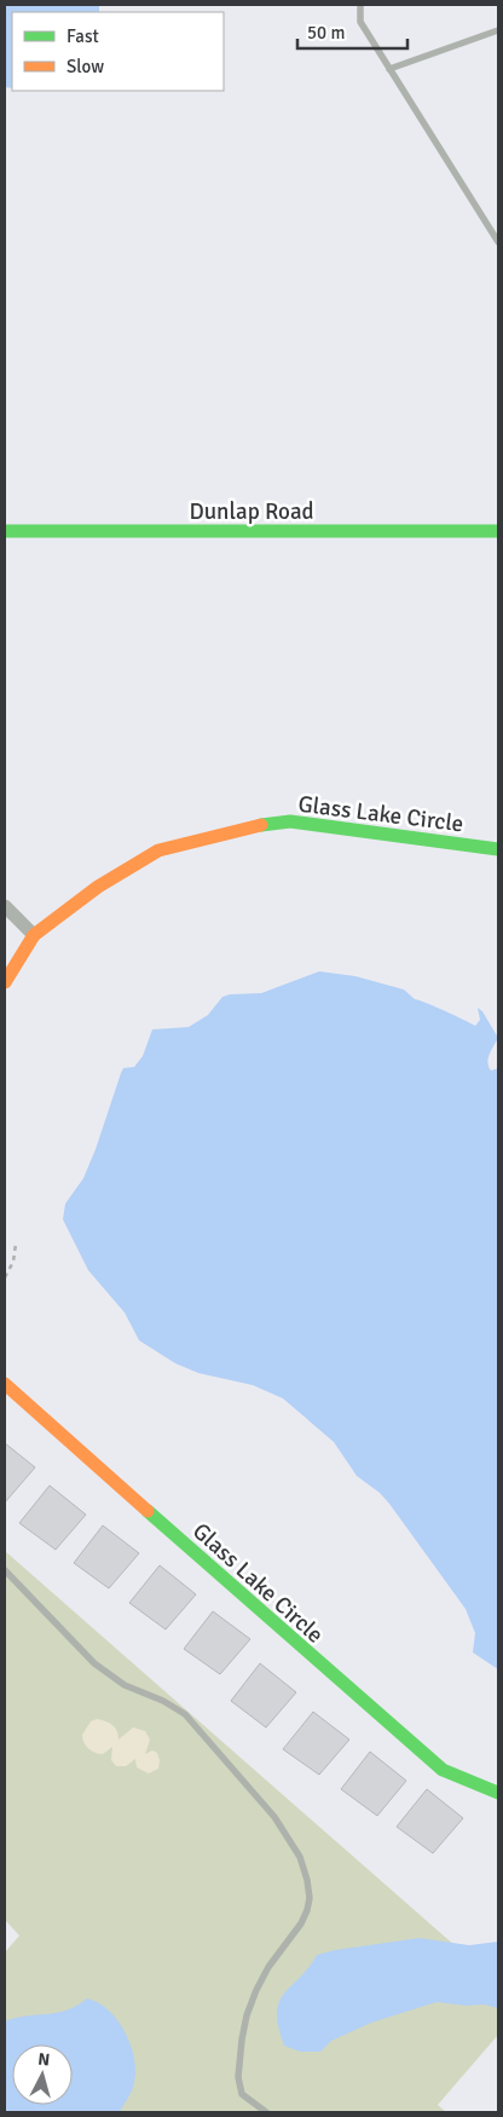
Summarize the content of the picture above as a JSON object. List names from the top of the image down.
{
  "streets": {
    "street": ["Dunlap Road", "Glass Lake Circle"]
  },
  "legend": ["Fast", "Slow"],
  "scale_bar": "50 m",
  "north": "top"
}
